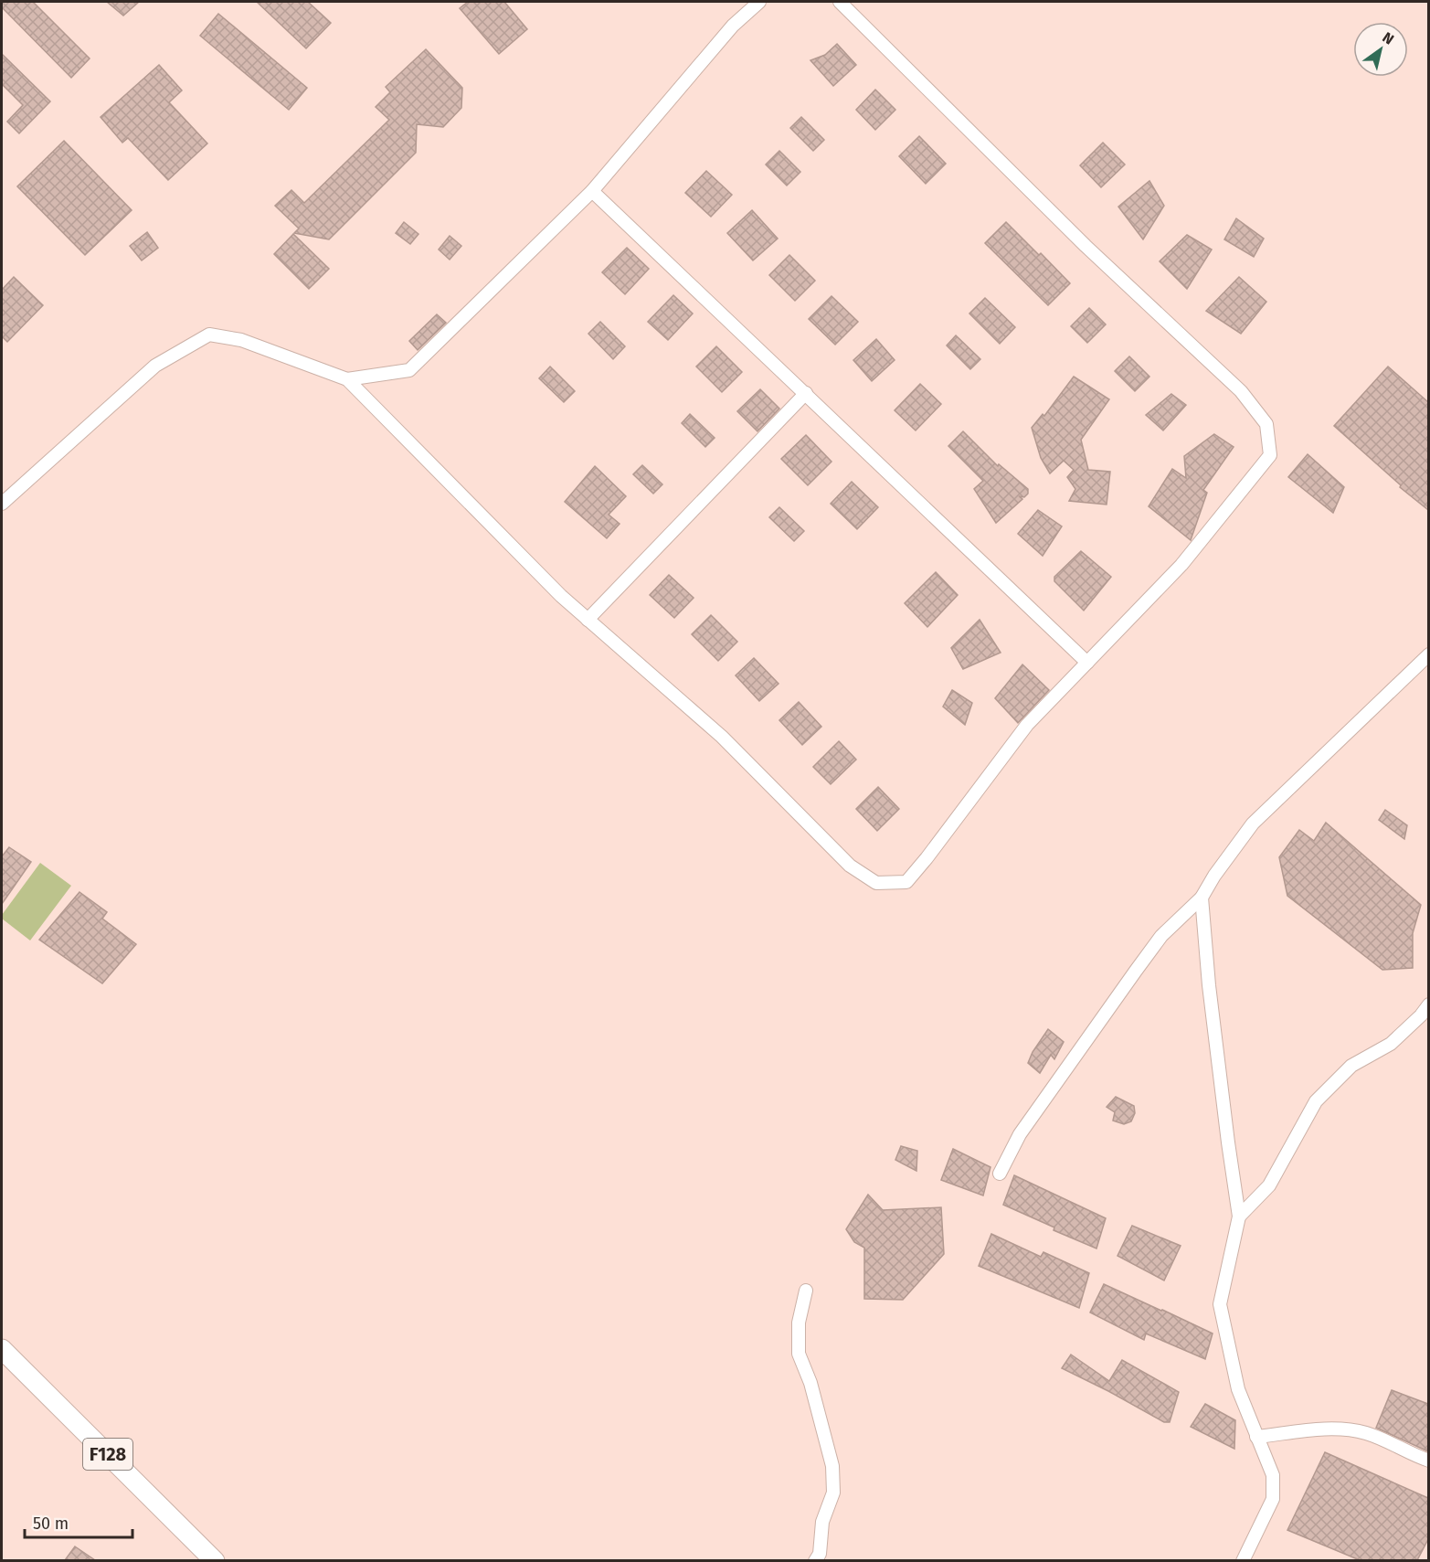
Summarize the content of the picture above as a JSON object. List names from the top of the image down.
{
  "streets": {
    "main road": ["F128"]
  },
  "scale_bar": "50 m",
  "north": "top right"
}
